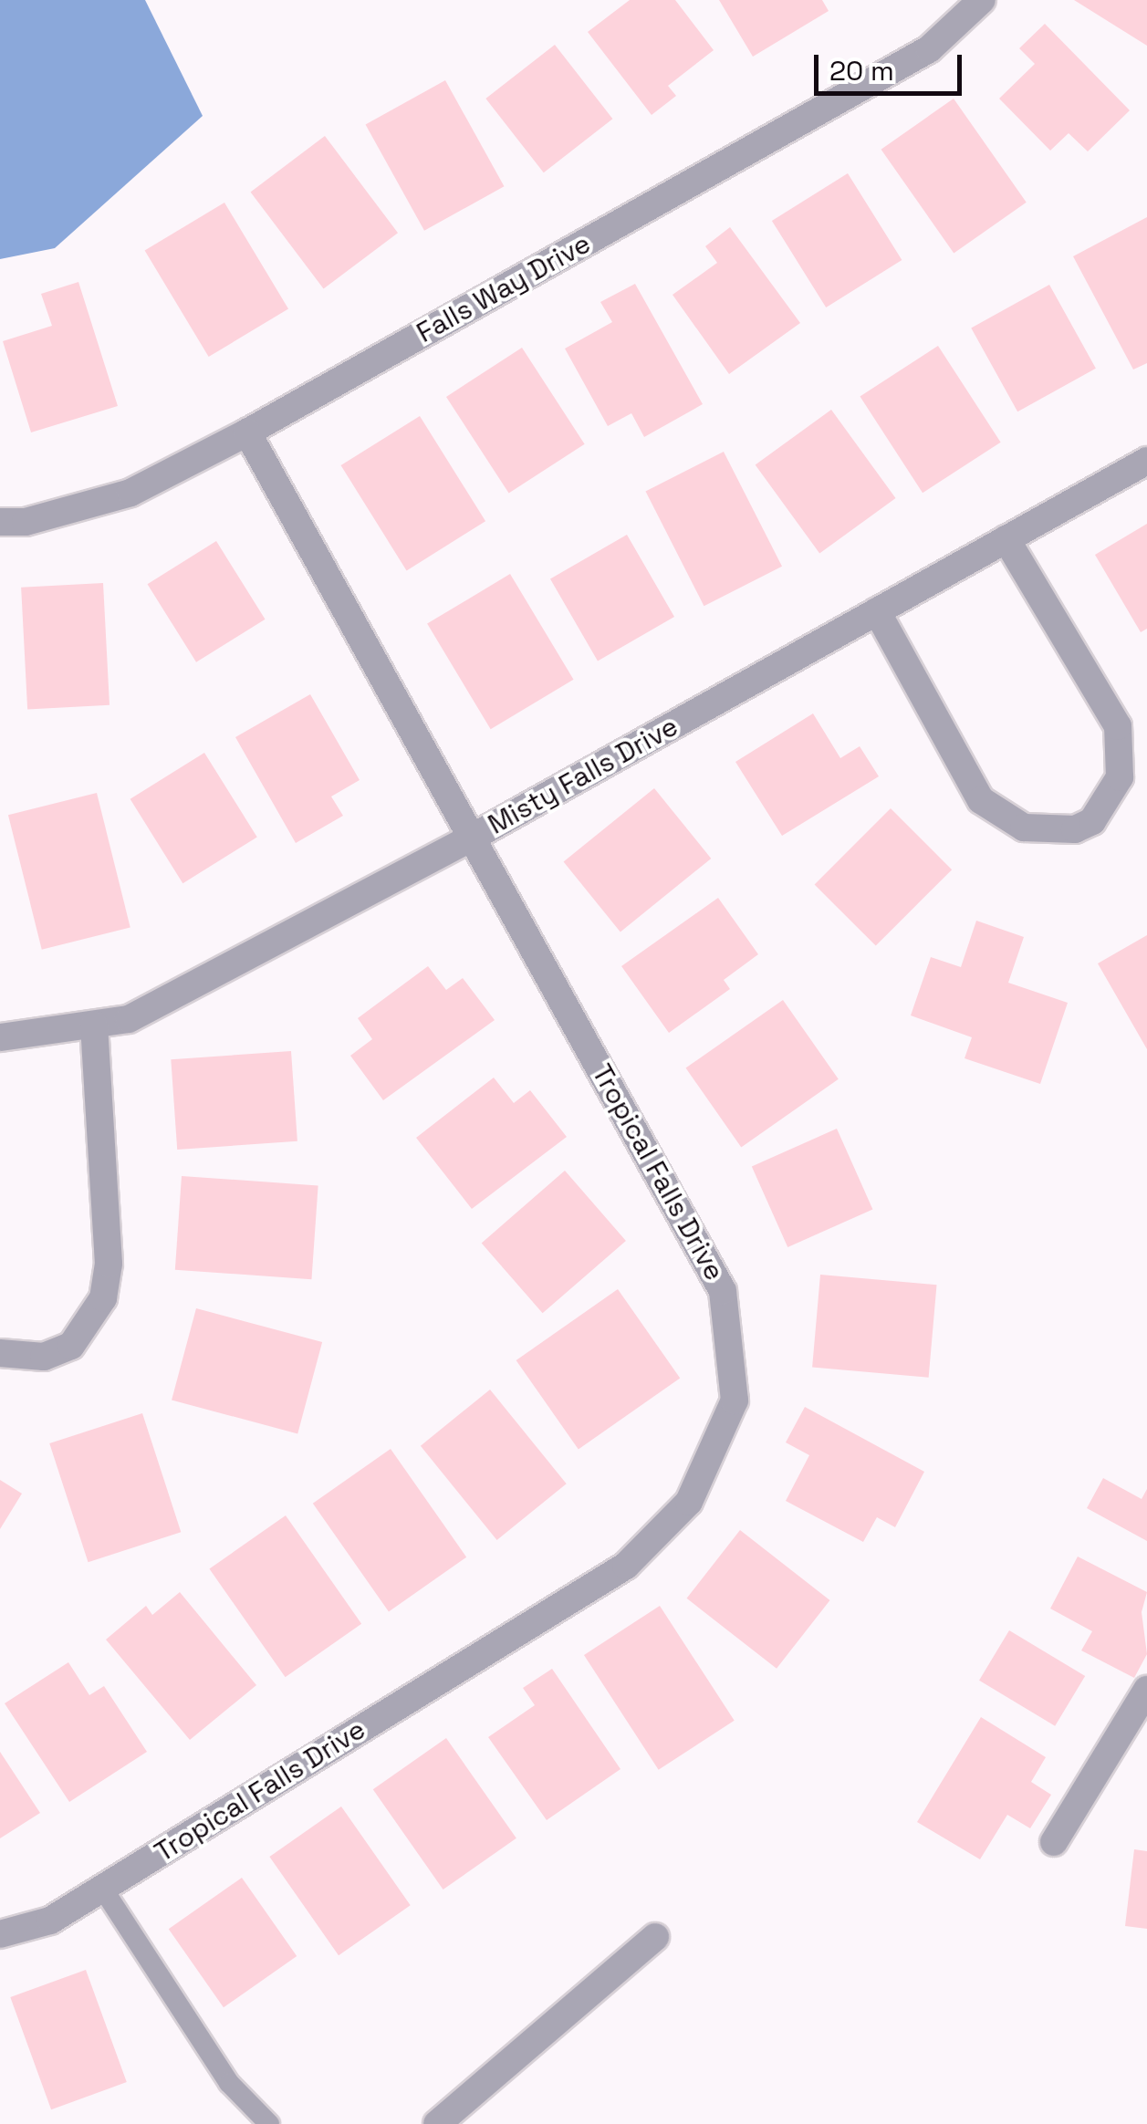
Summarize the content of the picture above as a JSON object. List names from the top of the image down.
{
  "streets": {
    "street": ["Falls Way Drive", "Misty Falls Drive", "Tropical Falls Drive"]
  },
  "crossings": [
    ["Falls Way Drive", "Tropical Falls Drive"],
    ["Misty Falls Drive", "Tropical Falls Drive"]
  ],
  "scale_bar": "20 m"
}
